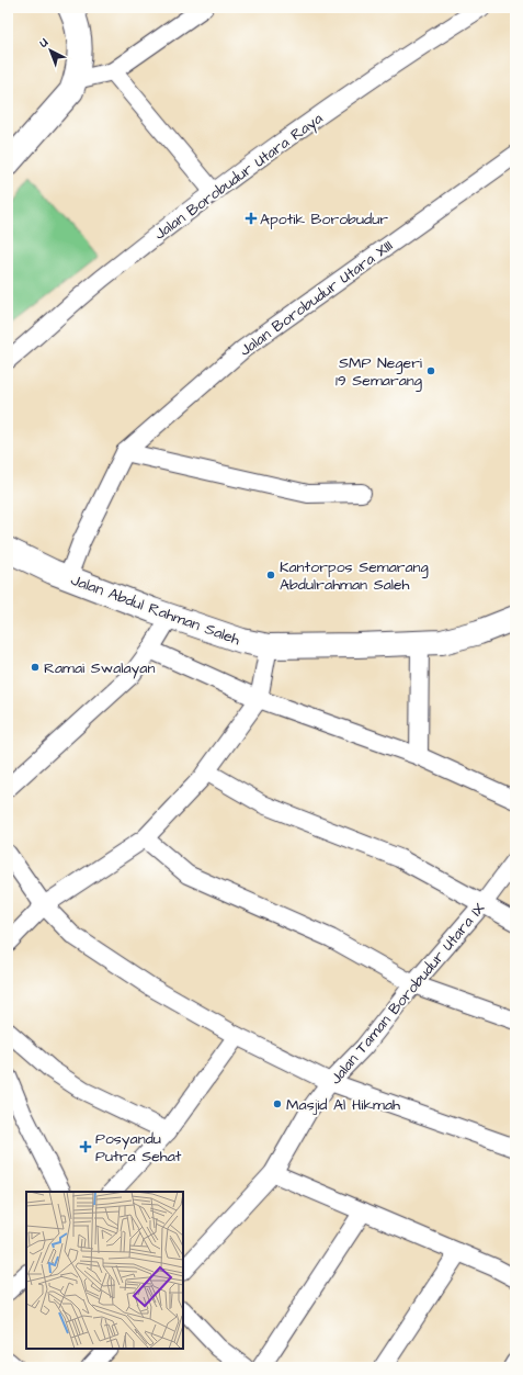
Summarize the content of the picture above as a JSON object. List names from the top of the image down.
{
  "streets": {
    "street": [
      "Jalan Borobudur Utara Raya",
      "Jalan Borobudur Utara XIII",
      "Jalan Abdul Rahman Saleh",
      "Jalan Taman Borobudur Utara IX"
    ]
  },
  "crossings": [
    ["Jalan Borobudur Utara XIII", "Jalan Abdul Rahman Saleh"]
  ],
  "places": {
    "health": ["Apotik Borobudur", "Posyandu Putra Sehat"],
    "other": [
      "SMP Negeri 19 Semarang",
      "Kantorpos Semarang Abdulrahman Saleh",
      "Ramai Swalayan",
      "Masjid Al Hikmah"
    ]
  },
  "north": "top left"
}
